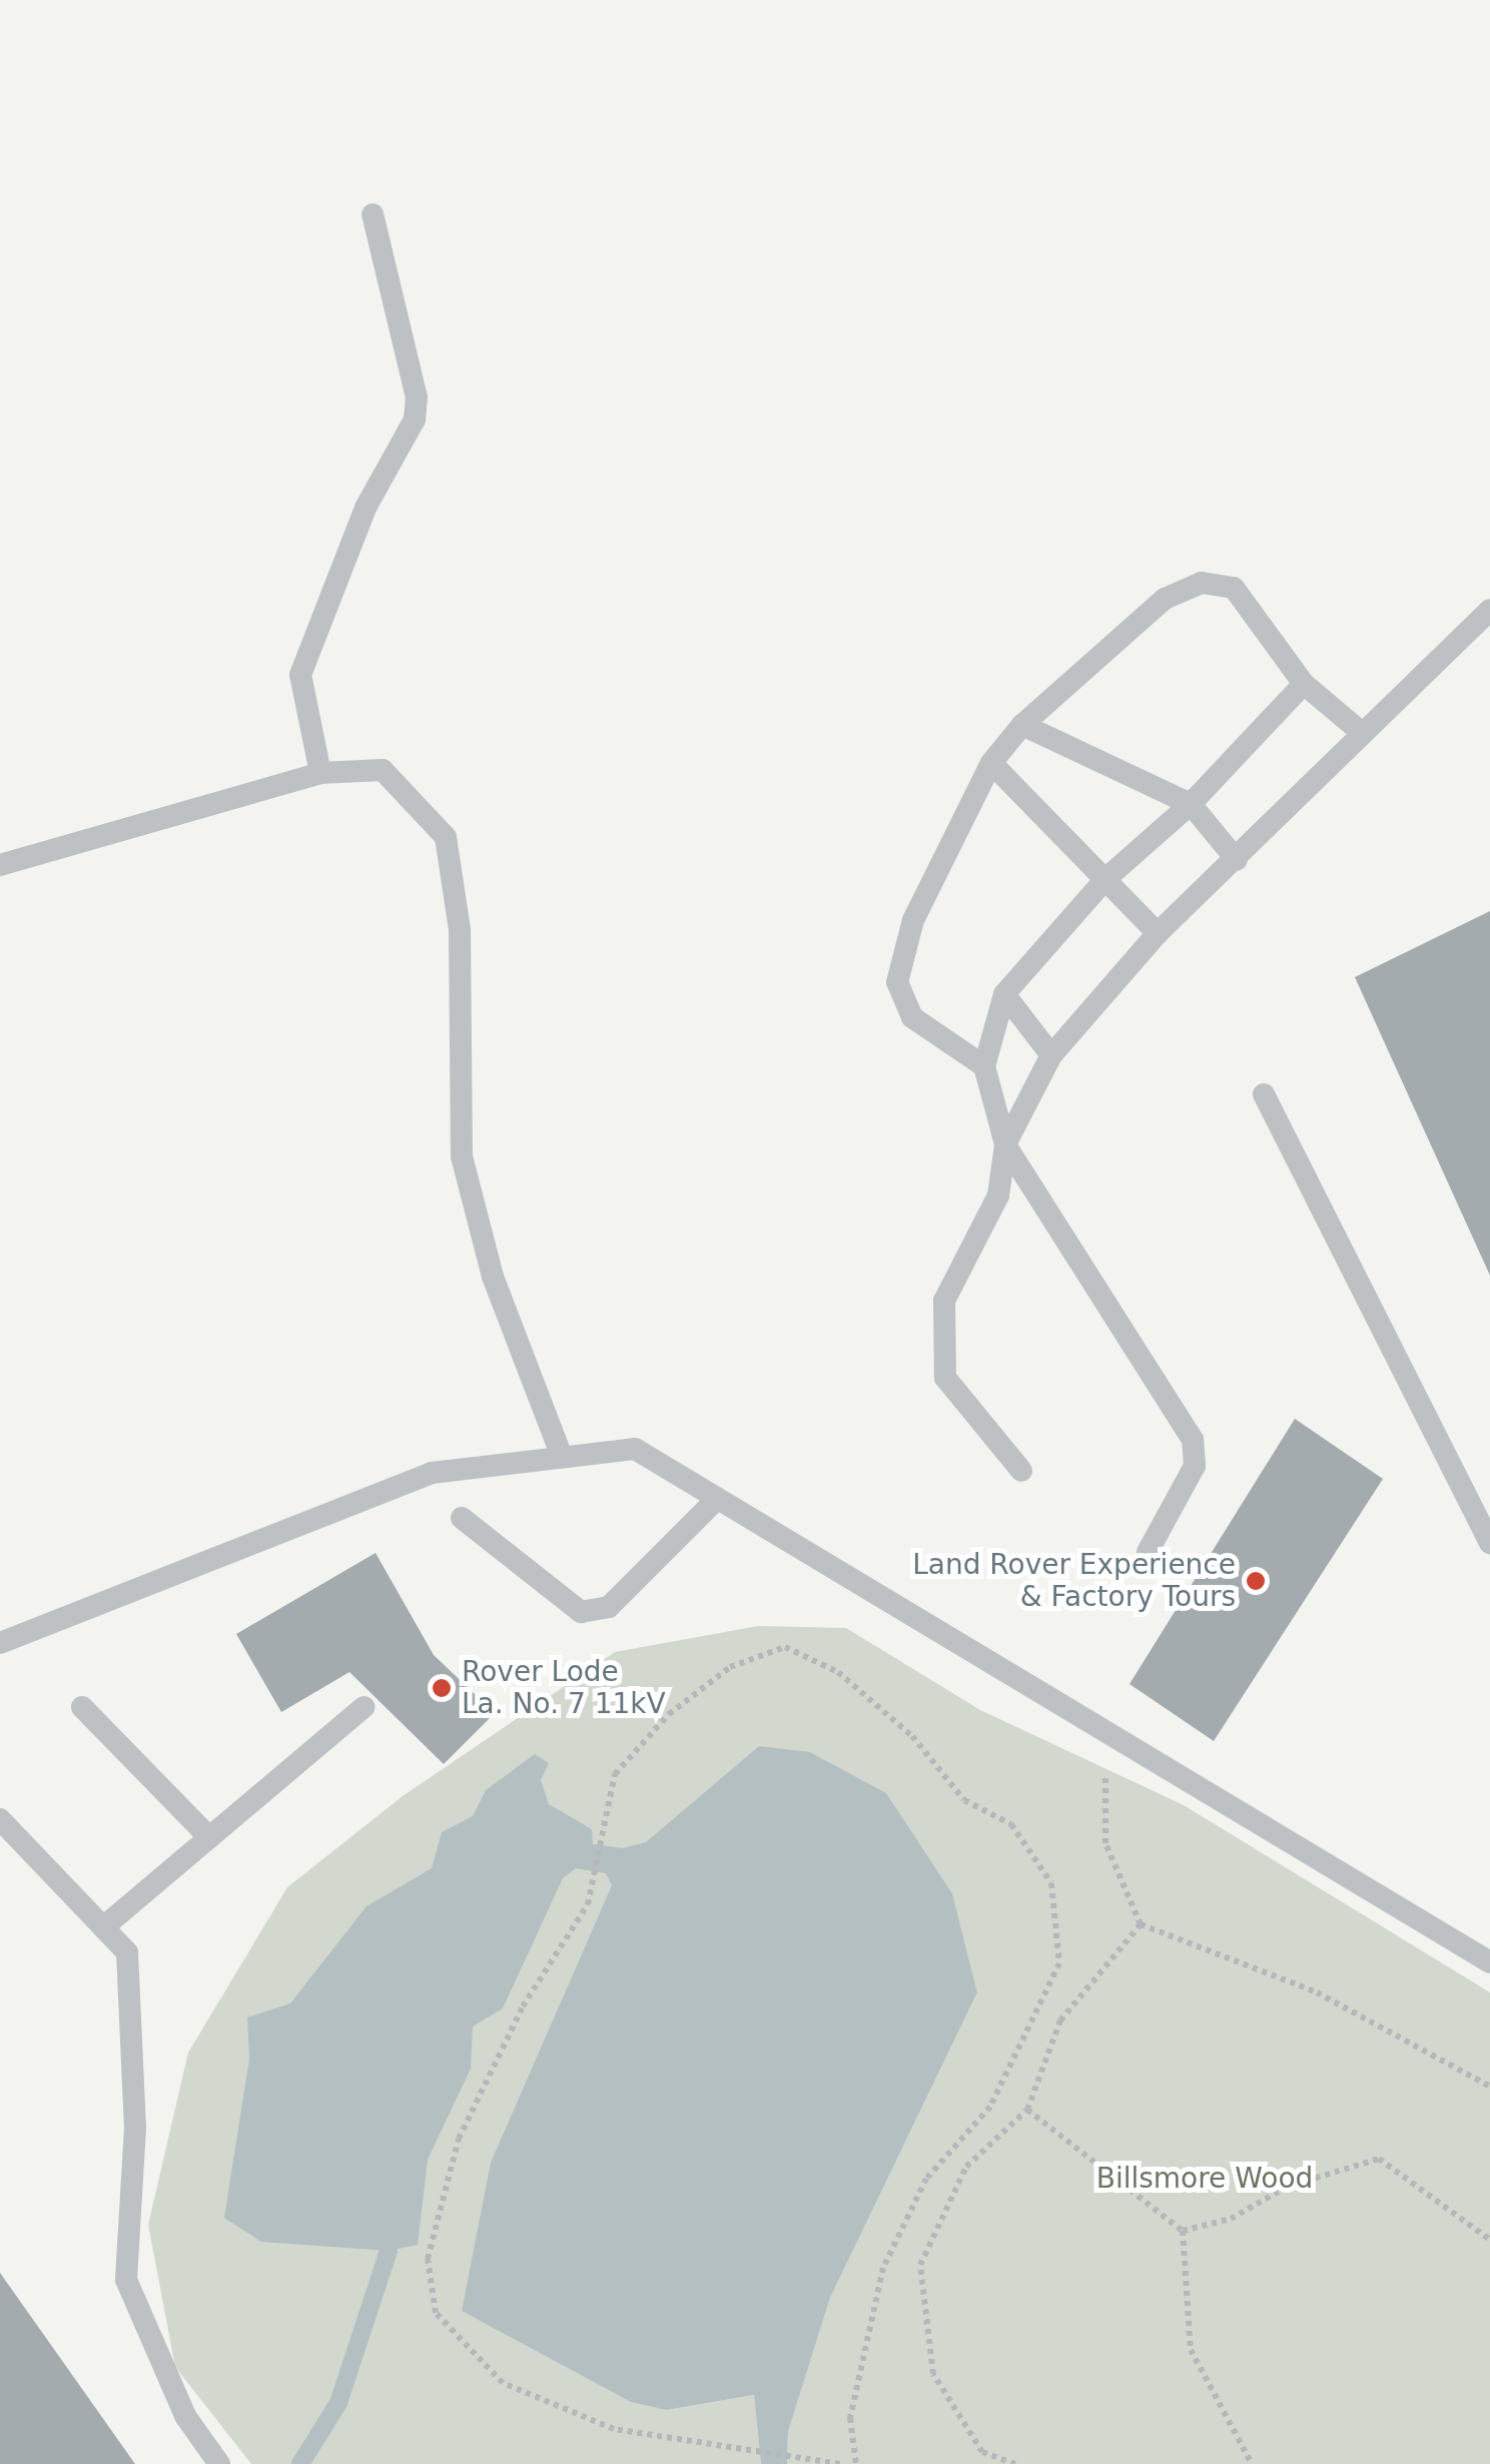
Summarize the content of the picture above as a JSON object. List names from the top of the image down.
{
  "parks": ["Billsmore Wood"],
  "places": ["Land Rover Experience & Factory Tours", "Rover Lode La. No. 7 11kV"]
}
